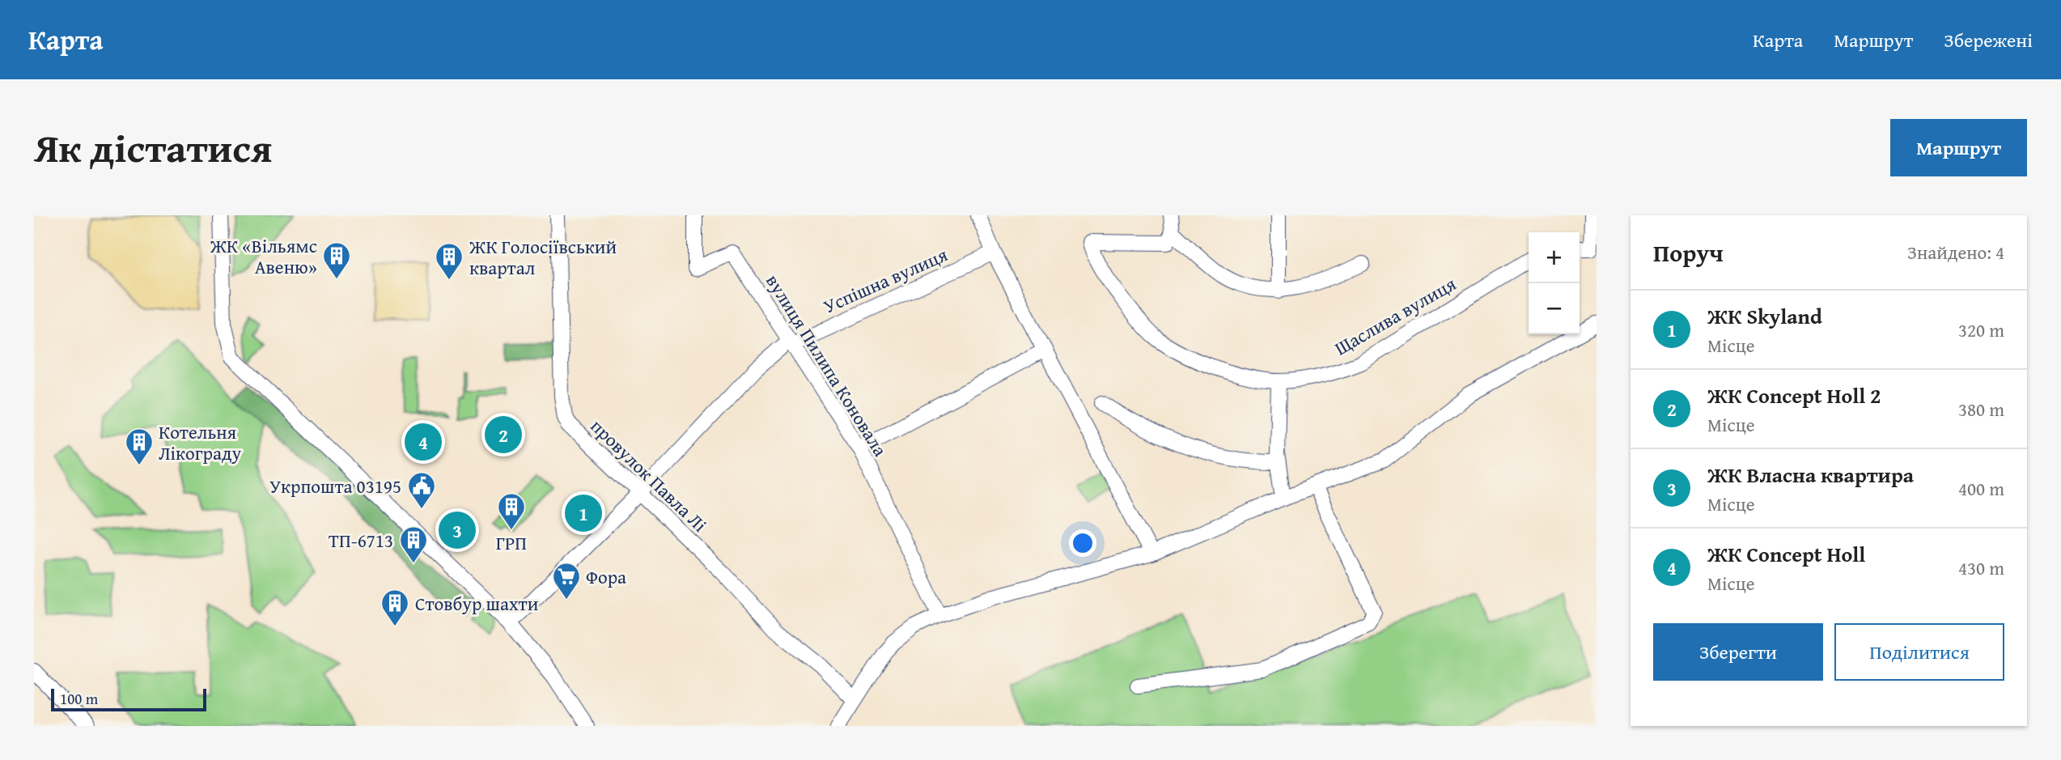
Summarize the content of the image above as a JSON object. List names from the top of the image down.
{
  "streets": {
    "street": [
      "Успішна вулиця",
      "Щаслива вулиця",
      "вулиця Пилипа Коновала",
      "провулок Павла Лі"
    ]
  },
  "crossings": [
    ["Успішна вулиця", "вулиця Пилипа Коновала"],
    ["Успішна вулиця", "провулок Павла Лі"]
  ],
  "places": {
    "building": [
      "ЖК «Вільямс Авеню»",
      "ЖК Голосіївський квартал",
      "Котельня Лікограду",
      "ГРП",
      "ТП-6713",
      "Cтовбур шахти"
    ],
    "public building": ["Укрпошта 03195"],
    "supermarket": ["Фора"]
  },
  "scale_bar": "100 m",
  "page": {
    "header": "Карта",
    "nav": ["Карта", "Маршрут", "Збережені"],
    "title": "Як дістатися",
    "buttons": [
      "Маршрут",
      ["Зберегти", "Поділитися"]
    ],
    "heading": ["Поруч", "Знайдено: 4"],
    "map_buttons": ["+", "−"],
    "list": [
      {
        "mark": "1",
        "name": "ЖК Skyland",
        "note": "Місце",
        "value": "320 m"
      },
      {
        "mark": "2",
        "name": "ЖК Concept Holl 2",
        "note": "Місце",
        "value": "380 m"
      },
      {
        "mark": "3",
        "name": "ЖК Власна квартира",
        "note": "Місце",
        "value": "400 m"
      },
      {
        "mark": "4",
        "name": "ЖК Concept Holl",
        "note": "Місце",
        "value": "430 m"
      }
    ],
    "pins": [
      "2",
      "4",
      "1",
      "3"
    ],
    "scale": "100 m"
  }
}
